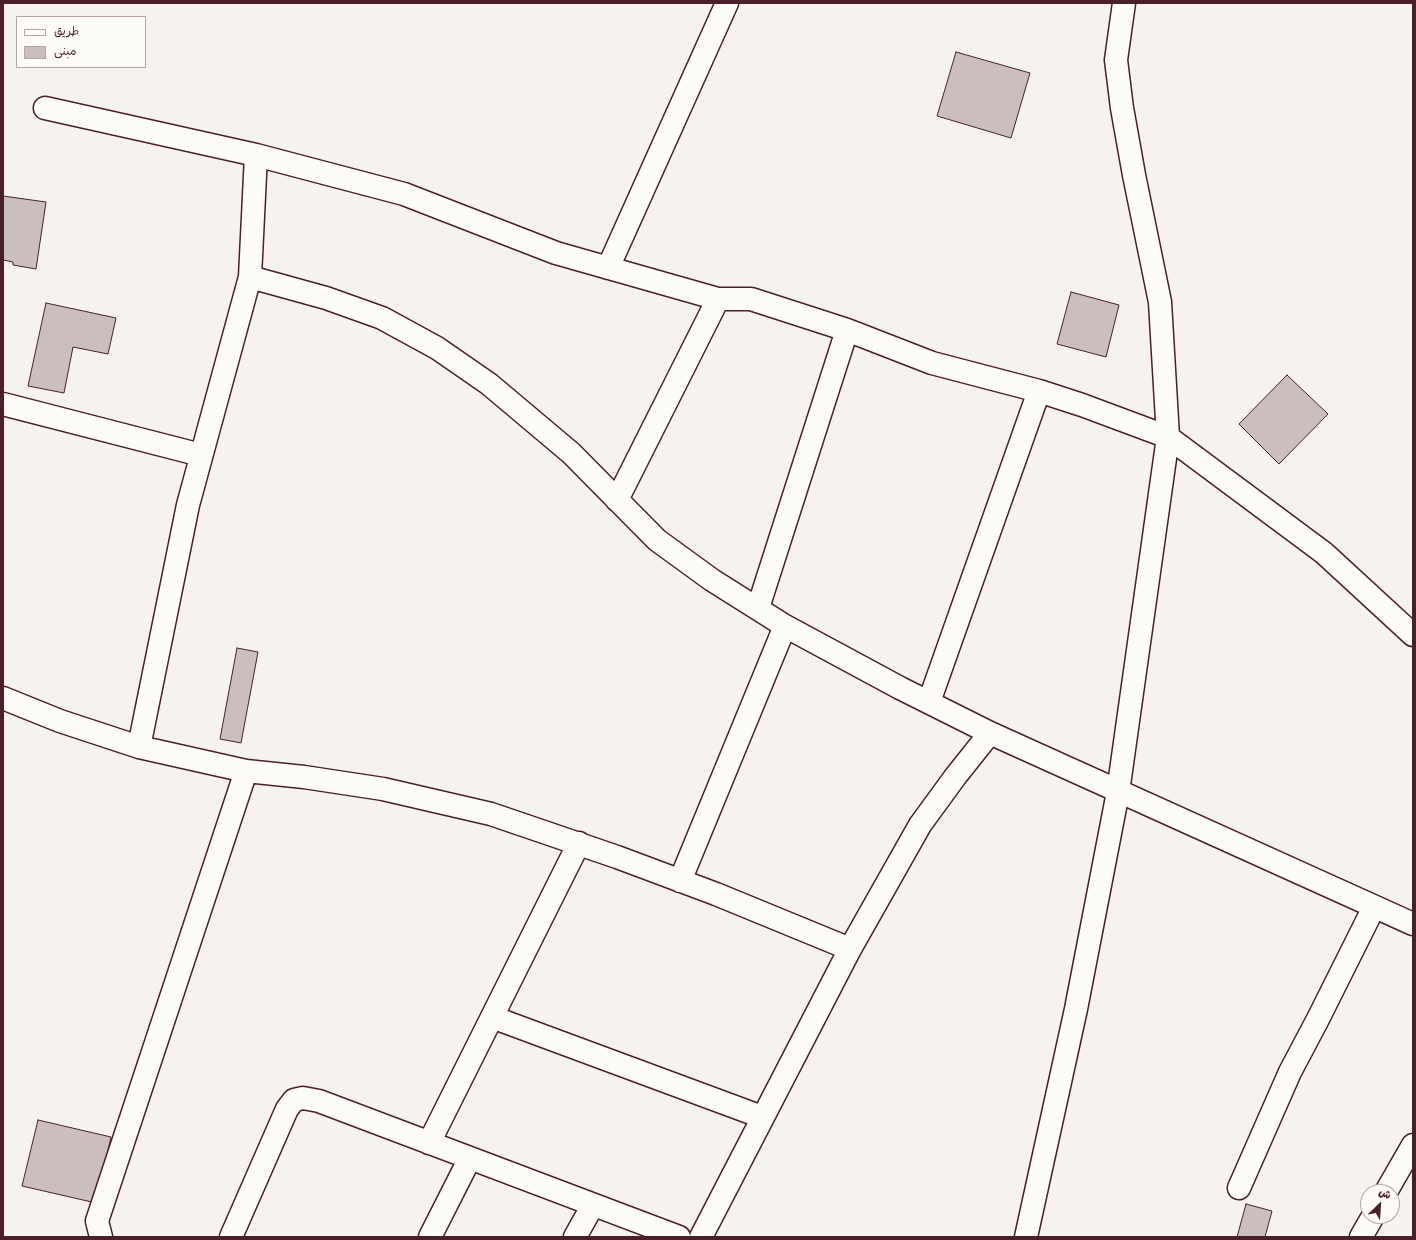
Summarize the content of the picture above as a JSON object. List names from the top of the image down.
{
  "legend": ["طريق", "مبنى"],
  "north": "top right"
}
